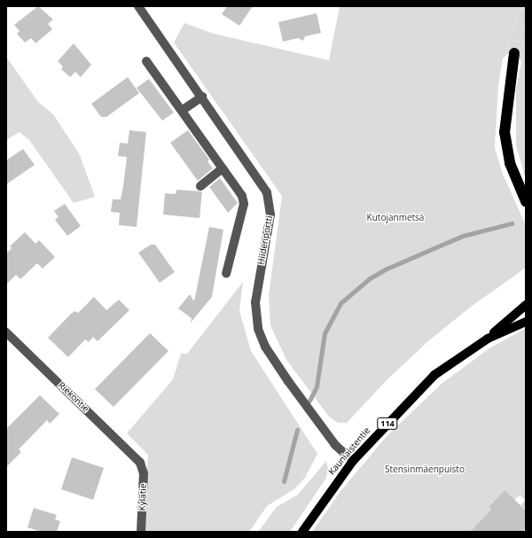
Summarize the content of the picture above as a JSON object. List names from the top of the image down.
{
  "streets": {
    "main road": ["114", "Kauniaistentie"],
    "street": ["Hiidenportti", "Riekontie", "Kylätie"]
  },
  "crossings": [
    ["Hiidenportti", "Kauniaistentie"],
    ["Riekontie", "Kylätie"]
  ],
  "parks": ["Kutojanmetsä", "Stensinmäenpuisto"]
}
